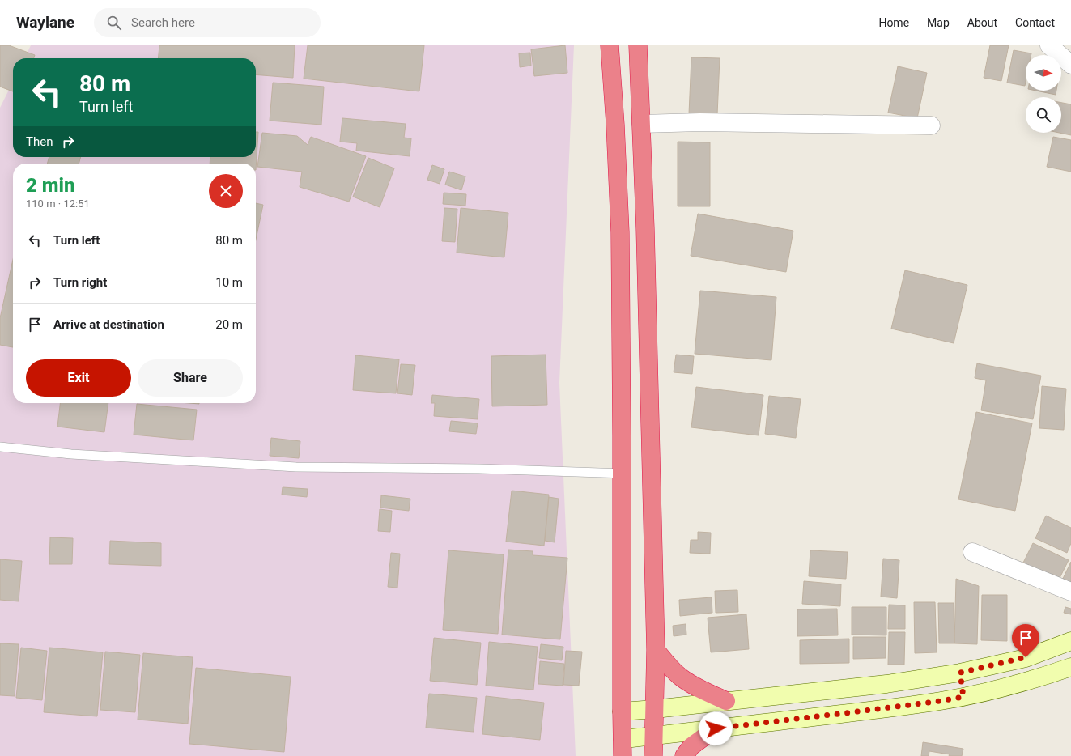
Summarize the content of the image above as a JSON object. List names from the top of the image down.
{
  "north": "right",
  "page": {
    "header": "Waylane",
    "search": "Search here",
    "nav": [
      "Home",
      "Map",
      "About",
      "Contact"
    ],
    "turn": ["80 m", "Turn left"],
    "then": "Then",
    "heading": ["2 min", "110 m · 12:51"],
    "list": [
      {
        "name": "Turn left",
        "value": "80 m"
      },
      {
        "name": "Turn right",
        "value": "10 m"
      },
      {
        "name": "Arrive at destination",
        "value": "20 m"
      }
    ],
    "buttons": ["Exit", "Share"]
  }
}
